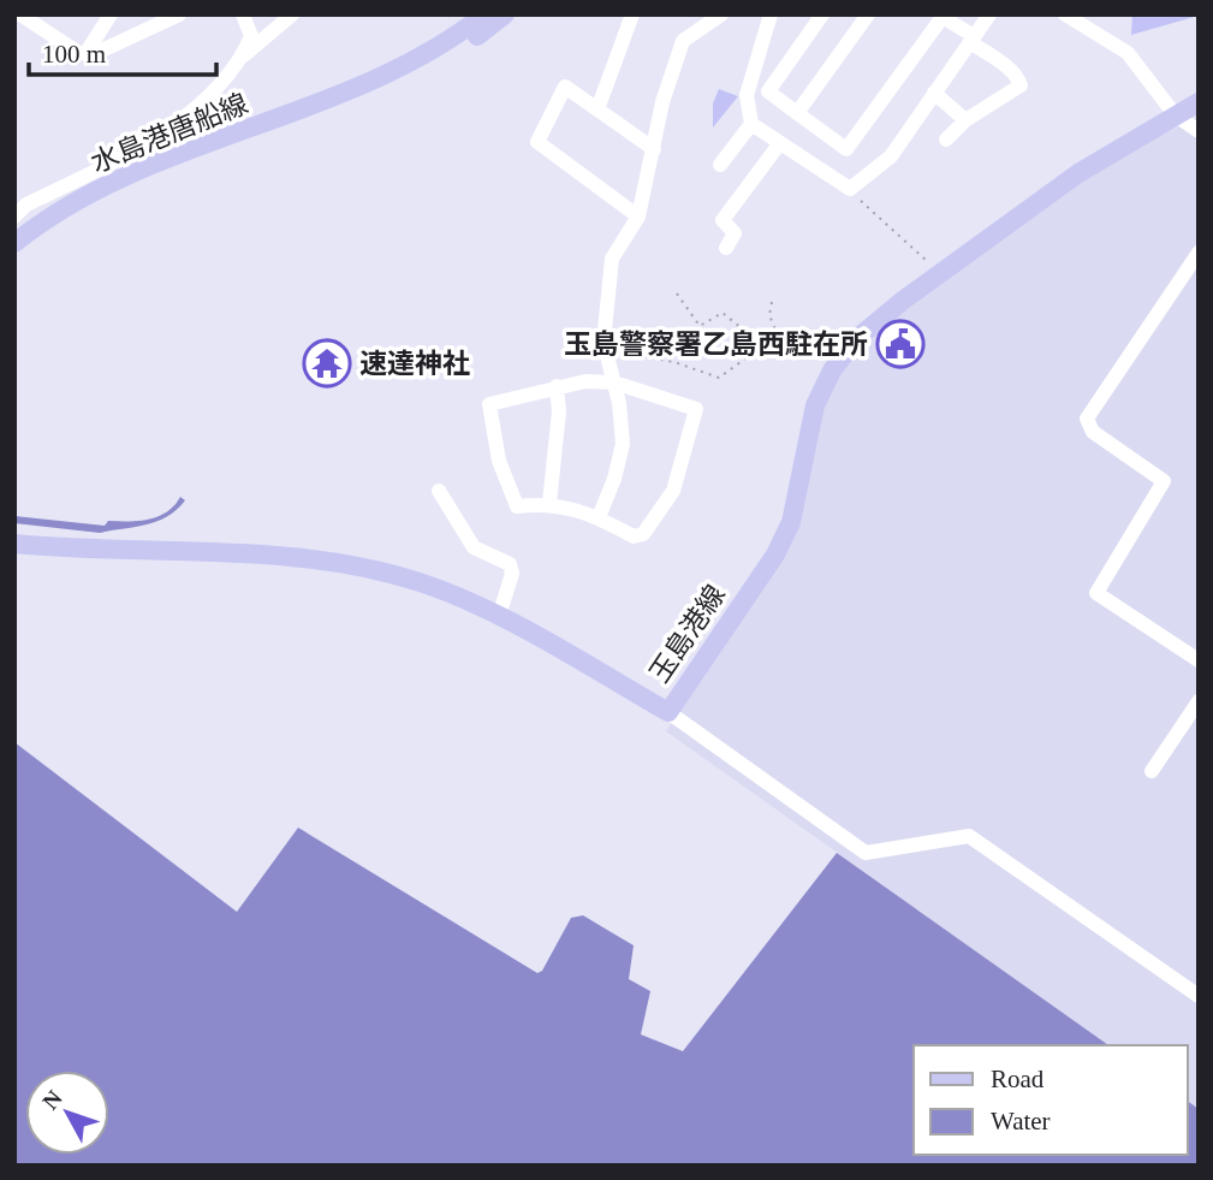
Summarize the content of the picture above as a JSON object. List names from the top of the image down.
{
  "streets": {
    "main road": ["水島港唐船線", "玉島港線"]
  },
  "places": {
    "public building": ["玉島警察署乙島西駐在所"],
    "temple": ["速達神社"]
  },
  "legend": ["Road", "Water"],
  "scale_bar": "100 m",
  "north": "top left"
}
